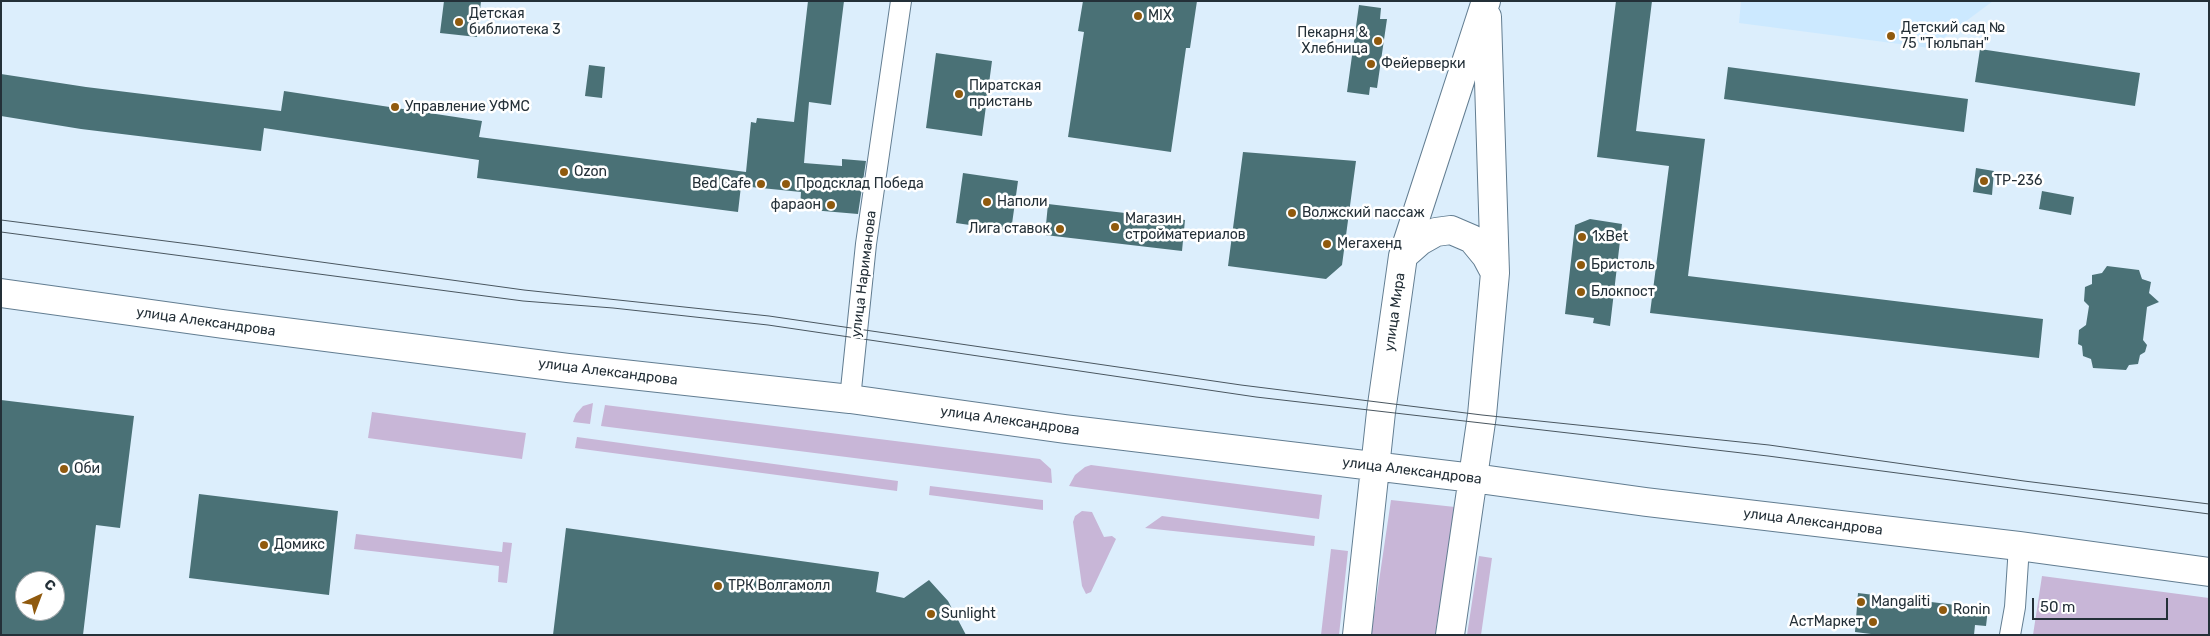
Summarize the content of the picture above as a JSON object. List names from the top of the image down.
{
  "streets": {
    "main road": ["улица Мира", "улица Александрова"],
    "street": ["улица Нариманова"]
  },
  "crossings": [
    ["улица Нариманова", "улица Александрова"],
    ["улица Мира", "улица Александрова"]
  ],
  "places": [
    "MIX",
    "Детская библиотека 3",
    "Детский сад № 75 \"Тюльпан\"",
    "Пекарня & Хлебница",
    "Фейерверки",
    "Пиратская пристань",
    "Управление УФМС",
    "Ozon",
    "ТР-236",
    "Bed Cafe",
    "Продсклад Победа",
    "Наполи",
    "фараон",
    "Волжский пассаж",
    "Магазин стройматериалов",
    "Лига ставок",
    "1xBet",
    "Мегахенд",
    "Бристоль",
    "Блокпост",
    "Оби",
    "Домикс",
    "ТРК Волгамолл",
    "Mangaliti",
    "Ronin",
    "Sunlight",
    "АстМаркет"
  ],
  "scale_bar": "50 m",
  "north": "top right"
}
